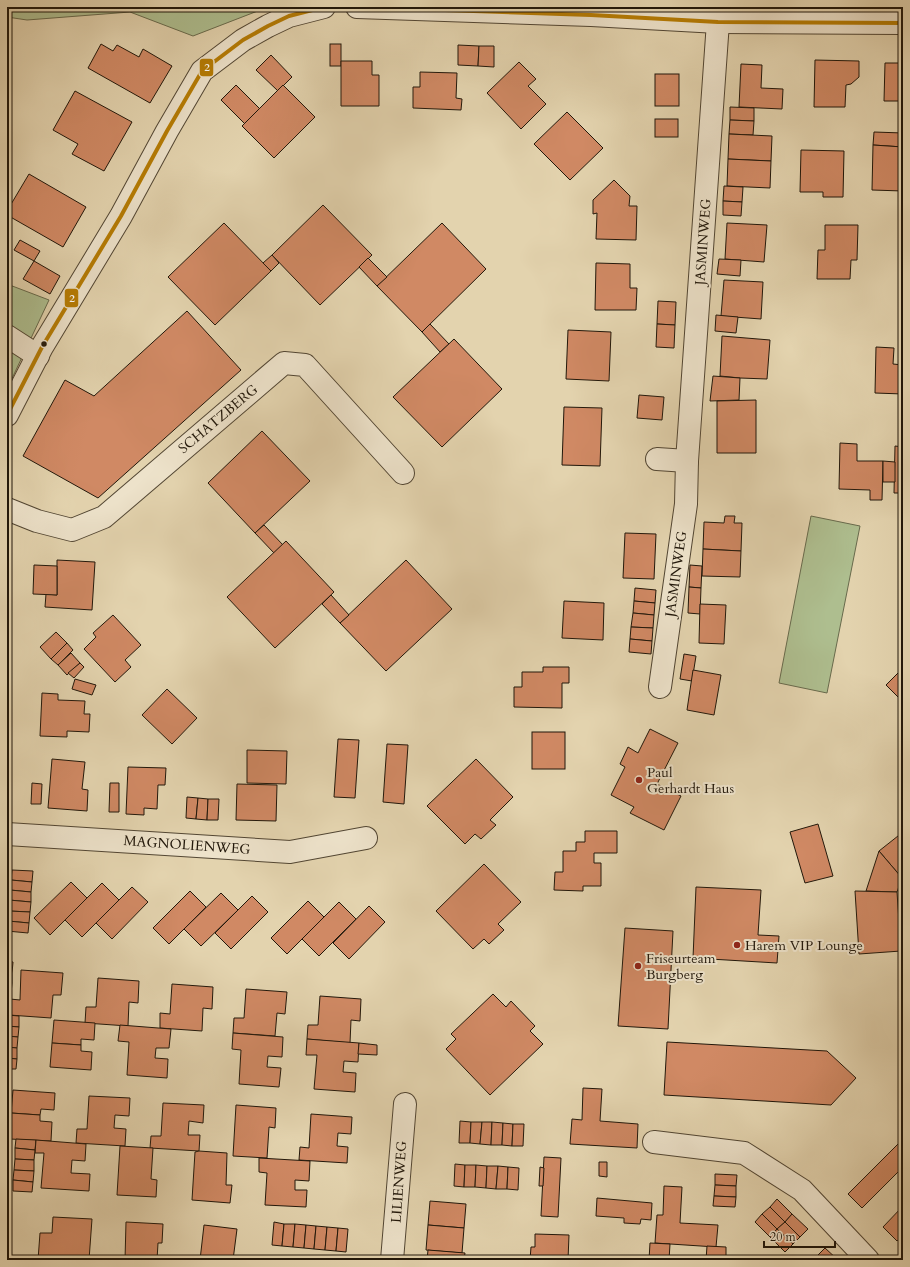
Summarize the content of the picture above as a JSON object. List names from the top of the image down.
{
  "streets": {
    "street": [
      "JASMINWEG",
      "SCHATZBERG",
      "MAGNOLIENWEG",
      "LILIENWEG"
    ]
  },
  "places": ["Paul Gerhardt Haus", "Harem VIP Lounge", "Friseurteam Burgberg"],
  "lines": ["transit line 2"],
  "scale_bar": "20 m"
}
